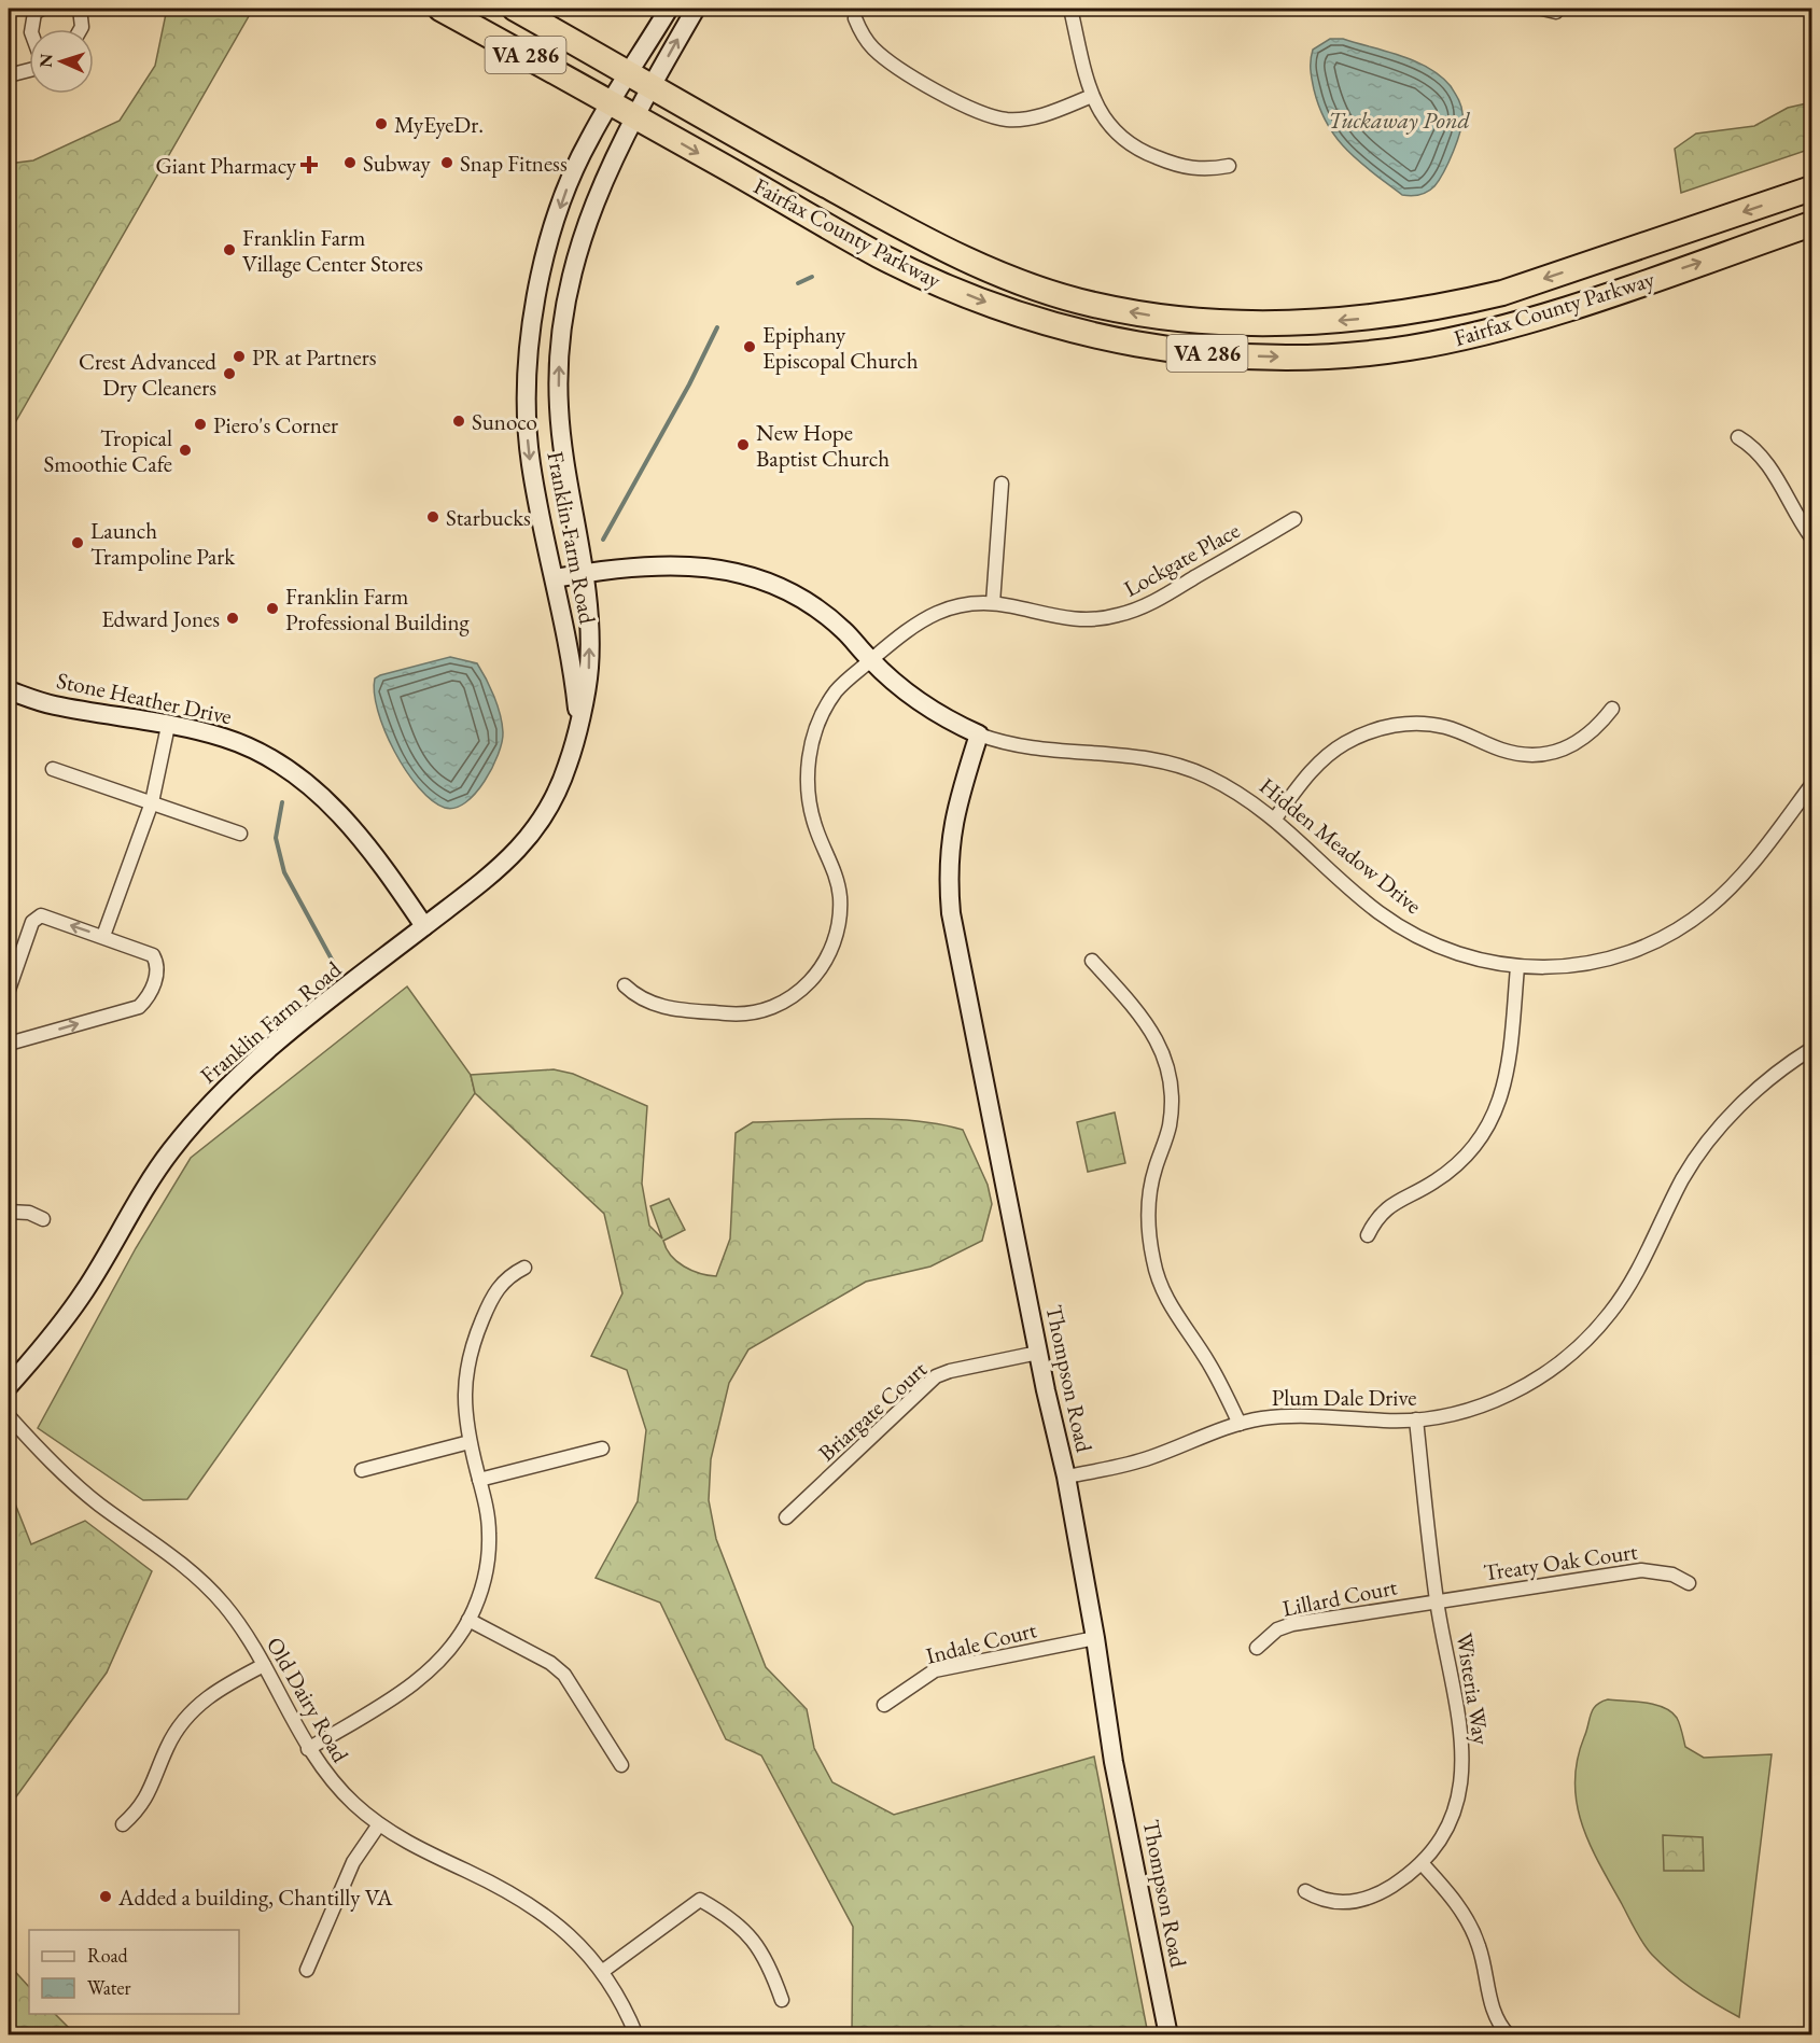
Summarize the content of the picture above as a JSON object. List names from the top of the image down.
{
  "streets": {
    "highway": ["VA 286", "Fairfax County Parkway"],
    "street": [
      "Franklin Farm Road",
      "Lockgate Place",
      "Stone Heather Drive",
      "Hidden Meadow Drive",
      "Thompson Road",
      "Plum Dale Drive",
      "Briargate Court",
      "Treaty Oak Court",
      "Lillard Court",
      "Indale Court",
      "Wisteria Way",
      "Old Dairy Road"
    ]
  },
  "crossings": [
    ["Fairfax County Parkway", "Franklin Farm Road"],
    ["Franklin Farm Road", "Stone Heather Drive"],
    ["Franklin Farm Road", "Hidden Meadow Drive"],
    ["Lockgate Place", "Hidden Meadow Drive"],
    ["Hidden Meadow Drive", "Thompson Road"],
    ["Thompson Road", "Plum Dale Drive"],
    ["Thompson Road", "Briargate Court"],
    ["Thompson Road", "Indale Court"],
    ["Plum Dale Drive", "Wisteria Way"],
    ["Treaty Oak Court", "Lillard Court"],
    ["Treaty Oak Court", "Wisteria Way"],
    ["Lillard Court", "Wisteria Way"]
  ],
  "water": ["Tuckaway Pond"],
  "places": {
    "other": [
      "MyEyeDr.",
      "Subway",
      "Snap Fitness",
      "Franklin Farm Village Center Stores",
      "Epiphany Episcopal Church",
      "PR at Partners",
      "Crest Advanced Dry Cleaners",
      "Sunoco",
      "Piero's Corner",
      "New Hope Baptist Church",
      "Tropical Smoothie Cafe",
      "Starbucks",
      "Launch Trampoline Park",
      "Franklin Farm Professional Building",
      "Edward Jones",
      "Added a building, Chantilly VA"
    ],
    "health": ["Giant Pharmacy"]
  },
  "legend": ["Road", "Water"],
  "north": "left"
}
